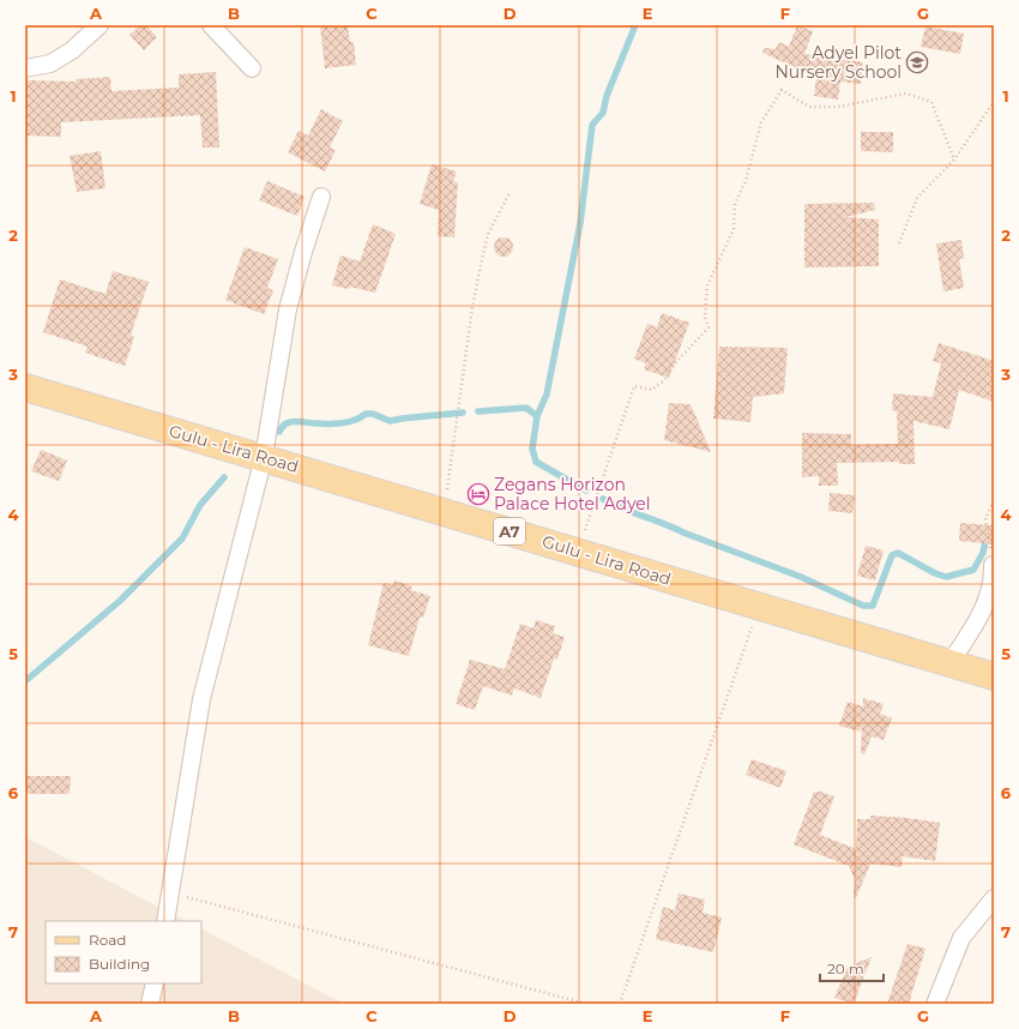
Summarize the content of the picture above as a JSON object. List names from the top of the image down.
{
  "streets": {
    "main road": ["Gulu - Lira Road", "A7"]
  },
  "places": {
    "school or university": ["Adyel Pilot Nursery School"],
    "hotel": ["Zegans Horizon Palace Hotel Adyel"]
  },
  "legend": ["Road", "Building"],
  "scale_bar": "20 m",
  "grid": {
    "columns": [
      "A",
      "B",
      "C",
      "D",
      "E",
      "F",
      "G"
    ],
    "rows": [
      "1",
      "2",
      "3",
      "4",
      "5",
      "6",
      "7"
    ]
  }
}
